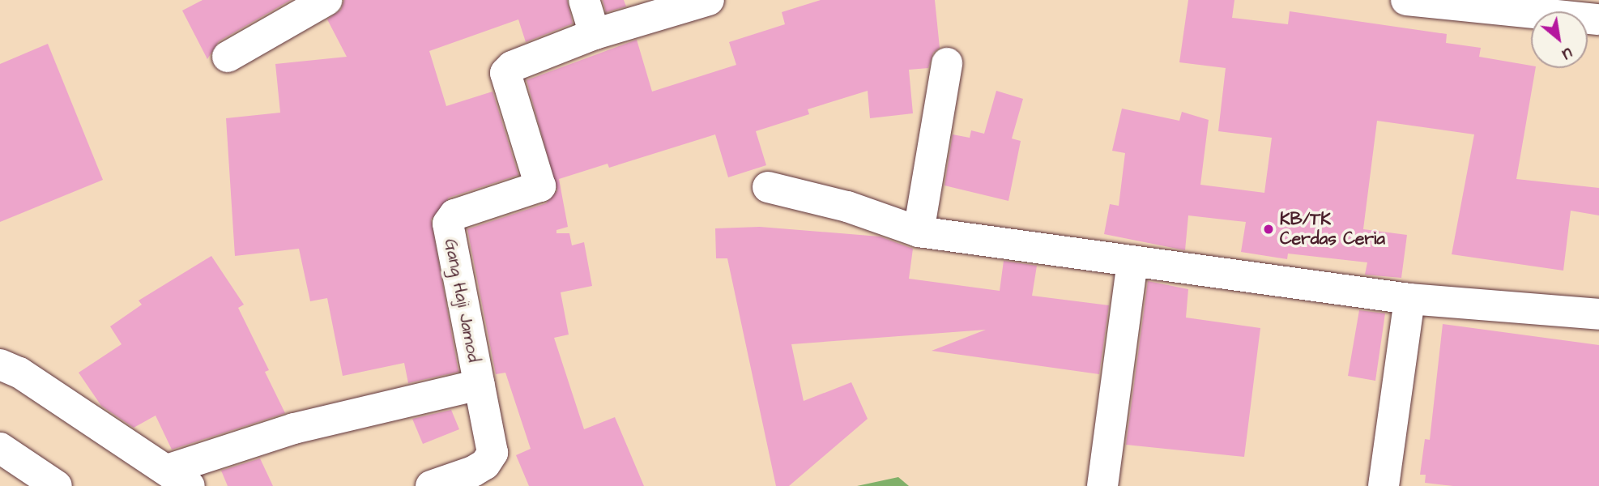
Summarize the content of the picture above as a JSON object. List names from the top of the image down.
{
  "streets": {
    "main road": ["Gang Haji Jamod"]
  },
  "places": ["KB/TK Cerdas Ceria"],
  "north": "bottom right"
}
